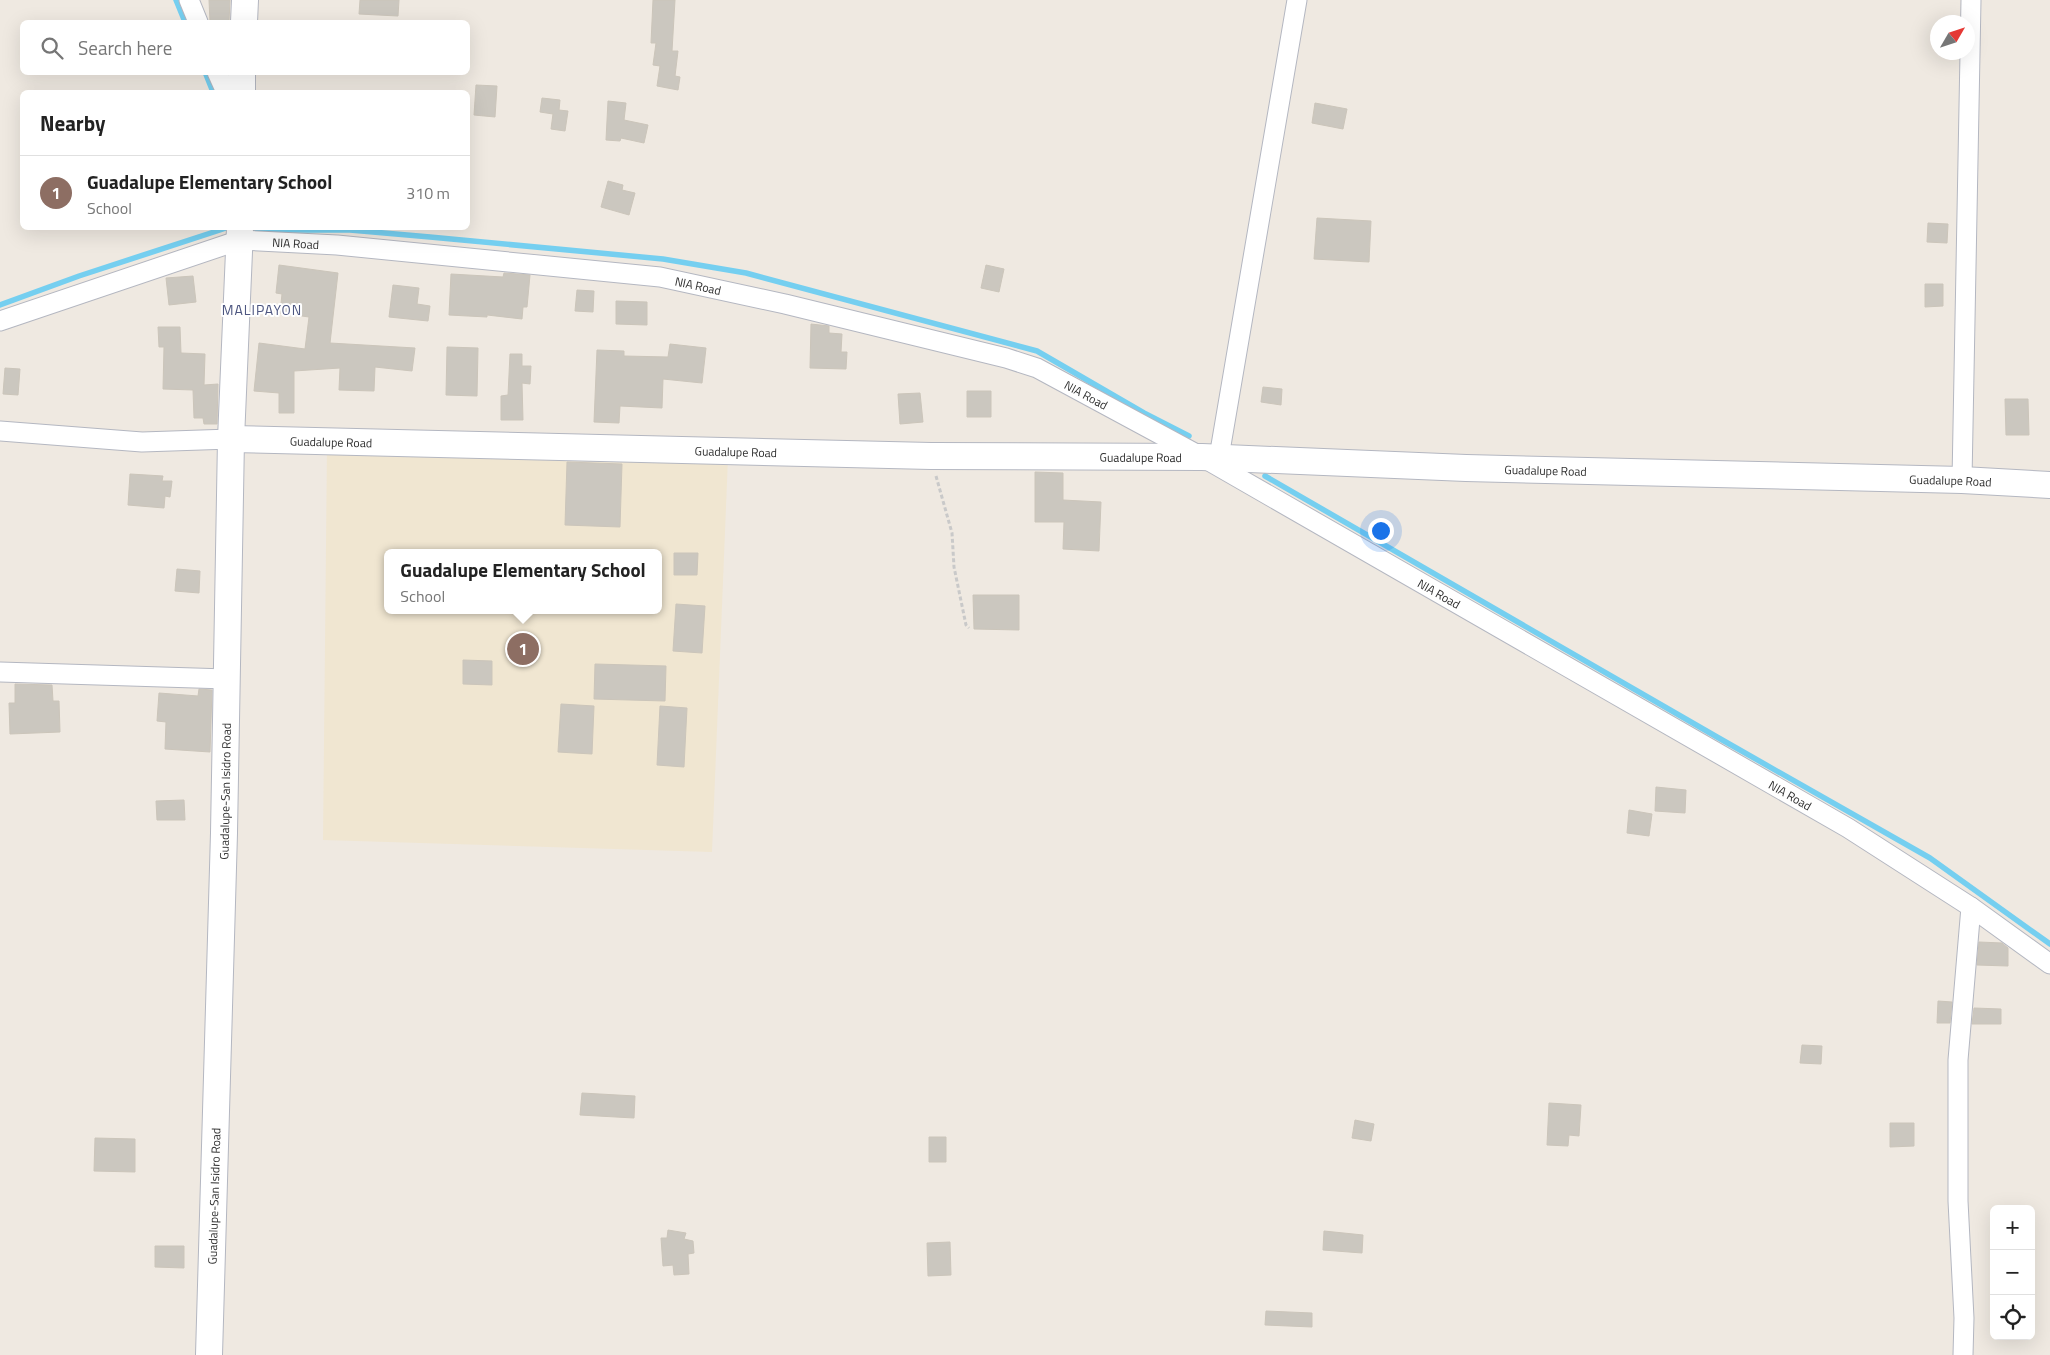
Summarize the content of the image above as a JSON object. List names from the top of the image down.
{
  "streets": {
    "street": ["NIA Road", "Guadalupe Road", "Guadalupe-San Isidro Road"]
  },
  "crossings": [
    ["NIA Road", "Guadalupe Road"],
    ["NIA Road", "Guadalupe-San Isidro Road"],
    ["Guadalupe Road", "Guadalupe-San Isidro Road"]
  ],
  "districts": ["MALIPAYON"],
  "north": "top right",
  "page": {
    "search": "Search here",
    "heading": "Nearby",
    "list": [
      {
        "mark": "1",
        "name": "Guadalupe Elementary School",
        "note": "School",
        "value": "310 m"
      }
    ],
    "popup": ["Guadalupe Elementary School", "School"],
    "pins": "1",
    "map_buttons": ["+", "−"]
  }
}
